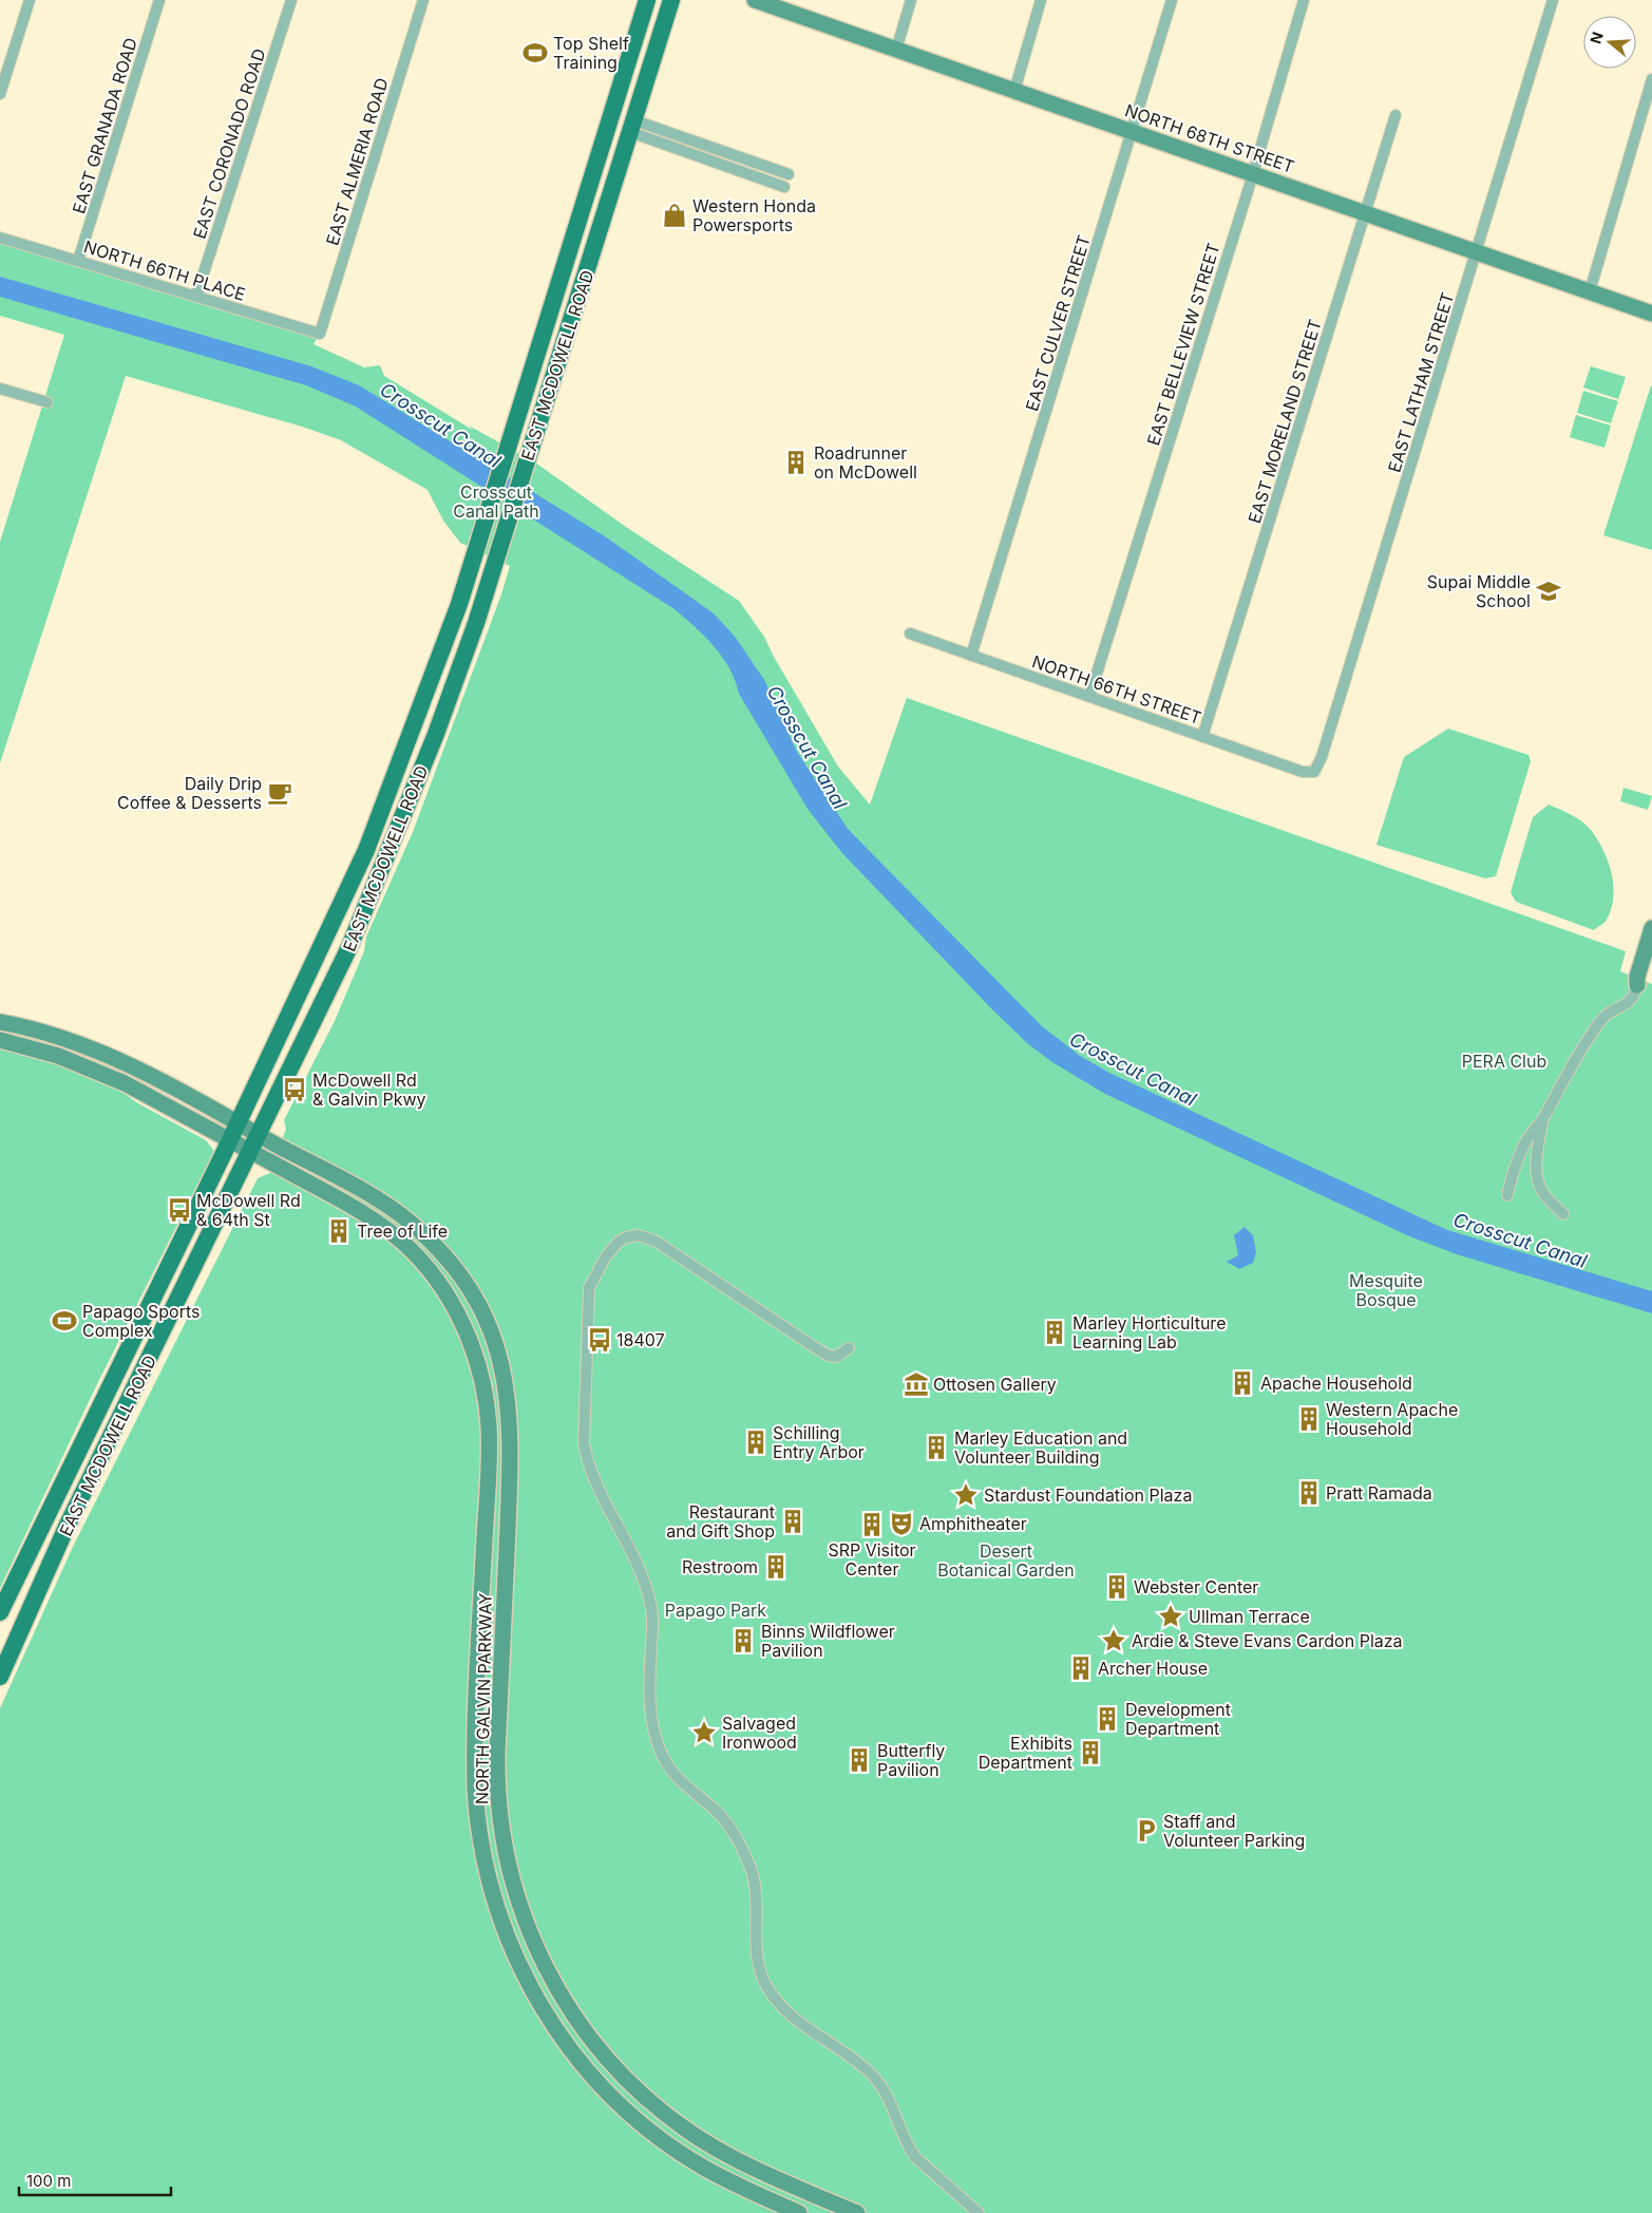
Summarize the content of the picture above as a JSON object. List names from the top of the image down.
{
  "streets": {
    "main road": ["NORTH 68TH STREET", "EAST MCDOWELL ROAD", "NORTH GALVIN PARKWAY"],
    "street": [
      "EAST GRANADA ROAD",
      "EAST CORONADO ROAD",
      "EAST ALMERIA ROAD",
      "NORTH 66TH PLACE",
      "EAST CULVER STREET",
      "EAST BELLEVIEW STREET",
      "EAST LATHAM STREET",
      "EAST MORELAND STREET",
      "NORTH 66TH STREET"
    ]
  },
  "crossings": [
    ["EAST GRANADA ROAD", "NORTH 66TH PLACE"],
    ["NORTH 68TH STREET", "EAST CULVER STREET"],
    ["NORTH 68TH STREET", "EAST BELLEVIEW STREET"],
    ["NORTH 68TH STREET", "EAST LATHAM STREET"],
    ["NORTH 68TH STREET", "EAST MORELAND STREET"],
    ["EAST CORONADO ROAD", "NORTH 66TH PLACE"],
    ["EAST ALMERIA ROAD", "NORTH 66TH PLACE"],
    ["EAST CULVER STREET", "NORTH 66TH STREET"],
    ["EAST BELLEVIEW STREET", "NORTH 66TH STREET"],
    ["EAST MCDOWELL ROAD", "NORTH GALVIN PARKWAY"],
    ["EAST LATHAM STREET", "NORTH 66TH STREET"],
    ["EAST MORELAND STREET", "NORTH 66TH STREET"]
  ],
  "water": ["Crosscut Canal"],
  "parks": [
    "Crosscut Canal Path",
    "PERA Club",
    "Mesquite Bosque",
    "Desert Botanical Garden",
    "Papago Park"
  ],
  "places": {
    "sports": ["Top Shelf Training", "Papago Sports Complex"],
    "shop": ["Western Honda Powersports"],
    "building": [
      "Roadrunner on McDowell",
      "Tree of Life",
      "Marley Horticulture Learning Lab",
      "Apache Household",
      "Western Apache Household",
      "Schilling Entry Arbor",
      "Marley Education and Volunteer Building",
      "Pratt Ramada",
      "Restaurant and Gift Shop",
      "SRP Visitor Center",
      "Restroom",
      "Webster Center",
      "Binns Wildflower Pavilion",
      "Archer House",
      "Development Department",
      "Exhibits Department",
      "Butterfly Pavilion"
    ],
    "school or university": ["Supai Middle School"],
    "cafe": ["Daily Drip Coffee & Desserts"],
    "bus stop": ["McDowell Rd & Galvin Pkwy", "McDowell Rd & 64th St", "18407"],
    "museum": ["Ottosen Gallery"],
    "place": [
      "Stardust Foundation Plaza",
      "Ullman Terrace",
      "Ardie & Steve Evans Cardon Plaza",
      "Salvaged Ironwood"
    ],
    "theatre": ["Amphitheater"],
    "parking": ["Staff and Volunteer Parking"]
  },
  "scale_bar": "100 m",
  "north": "left"
}
